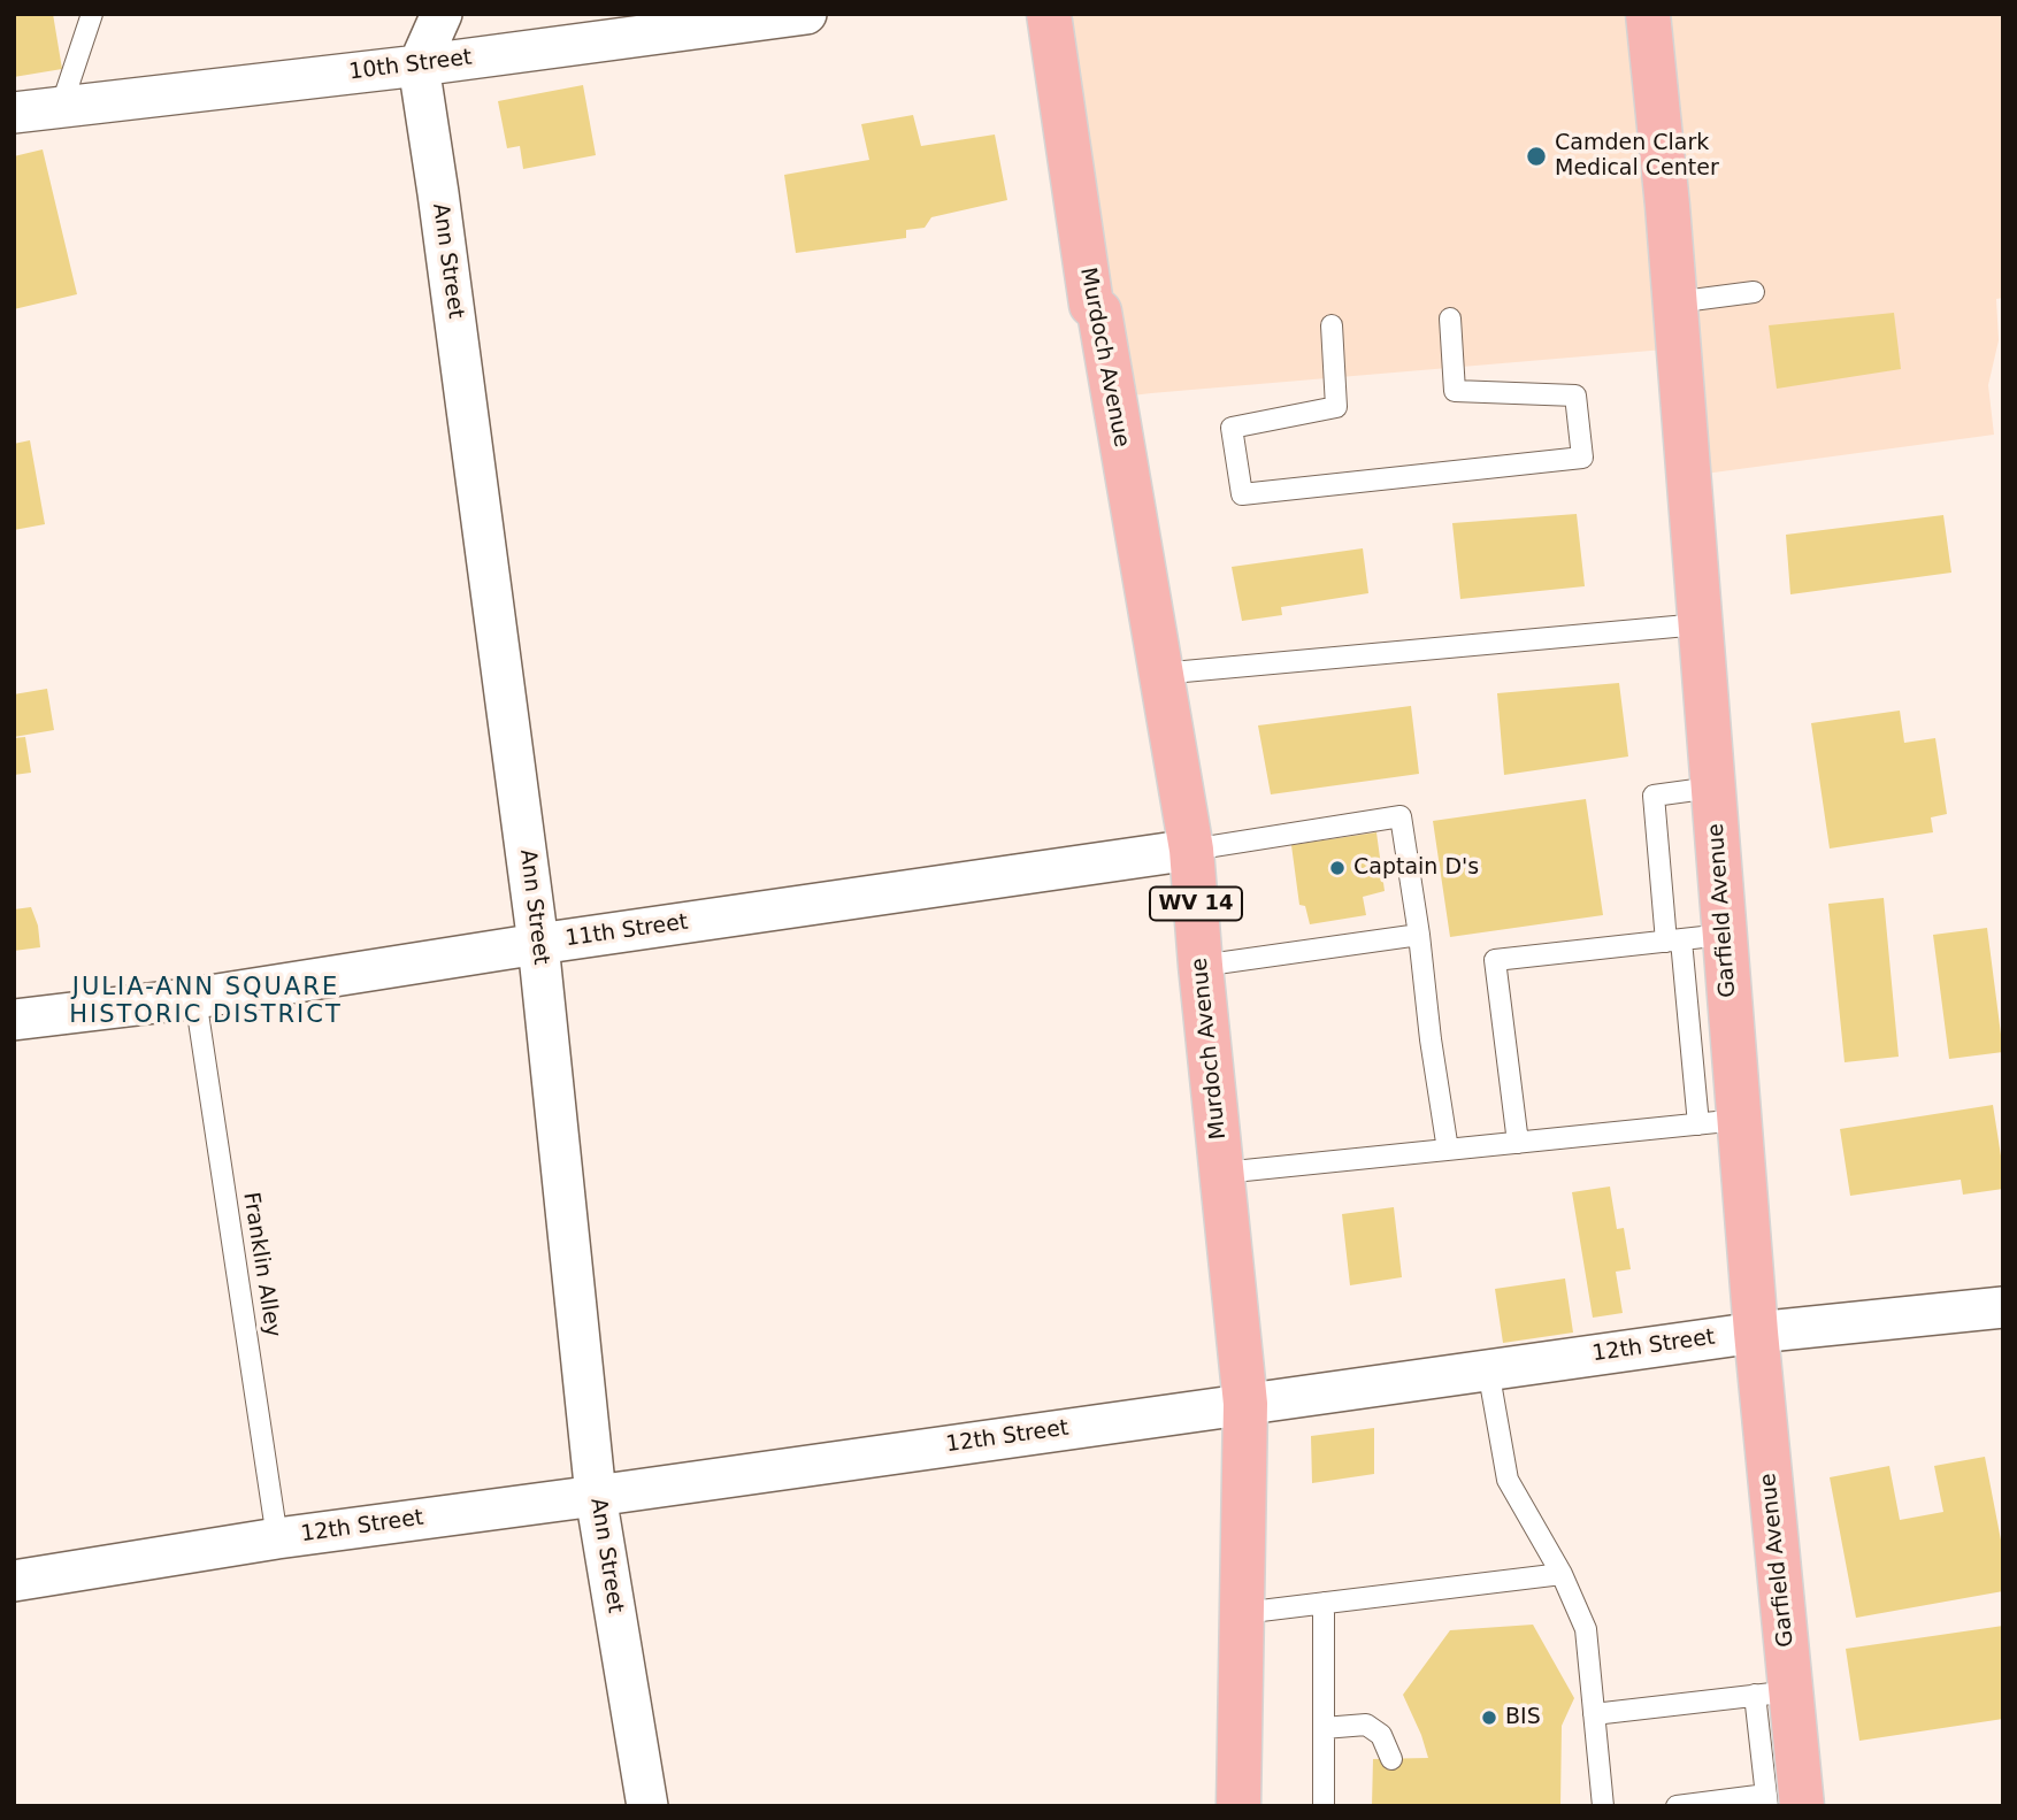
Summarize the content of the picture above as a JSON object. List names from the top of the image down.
{
  "streets": {
    "main road": ["Murdoch Avenue", "WV 14", "Garfield Avenue"],
    "street": [
      "10th Street",
      "Ann Street",
      "11th Street",
      "12th Street"
    ],
    "lane": ["Franklin Alley"]
  },
  "crossings": [
    ["10th Street", "Ann Street"],
    ["Ann Street", "11th Street"],
    ["Ann Street", "12th Street"],
    ["Murdoch Avenue", "11th Street"],
    ["Murdoch Avenue", "12th Street"],
    ["Garfield Avenue", "12th Street"],
    ["11th Street", "Franklin Alley"],
    ["Franklin Alley", "12th Street"]
  ],
  "districts": ["JULIA-ANN SQUARE HISTORIC DISTRICT"],
  "places": ["Camden Clark Medical Center", "Captain D's", "BIS"]
}
